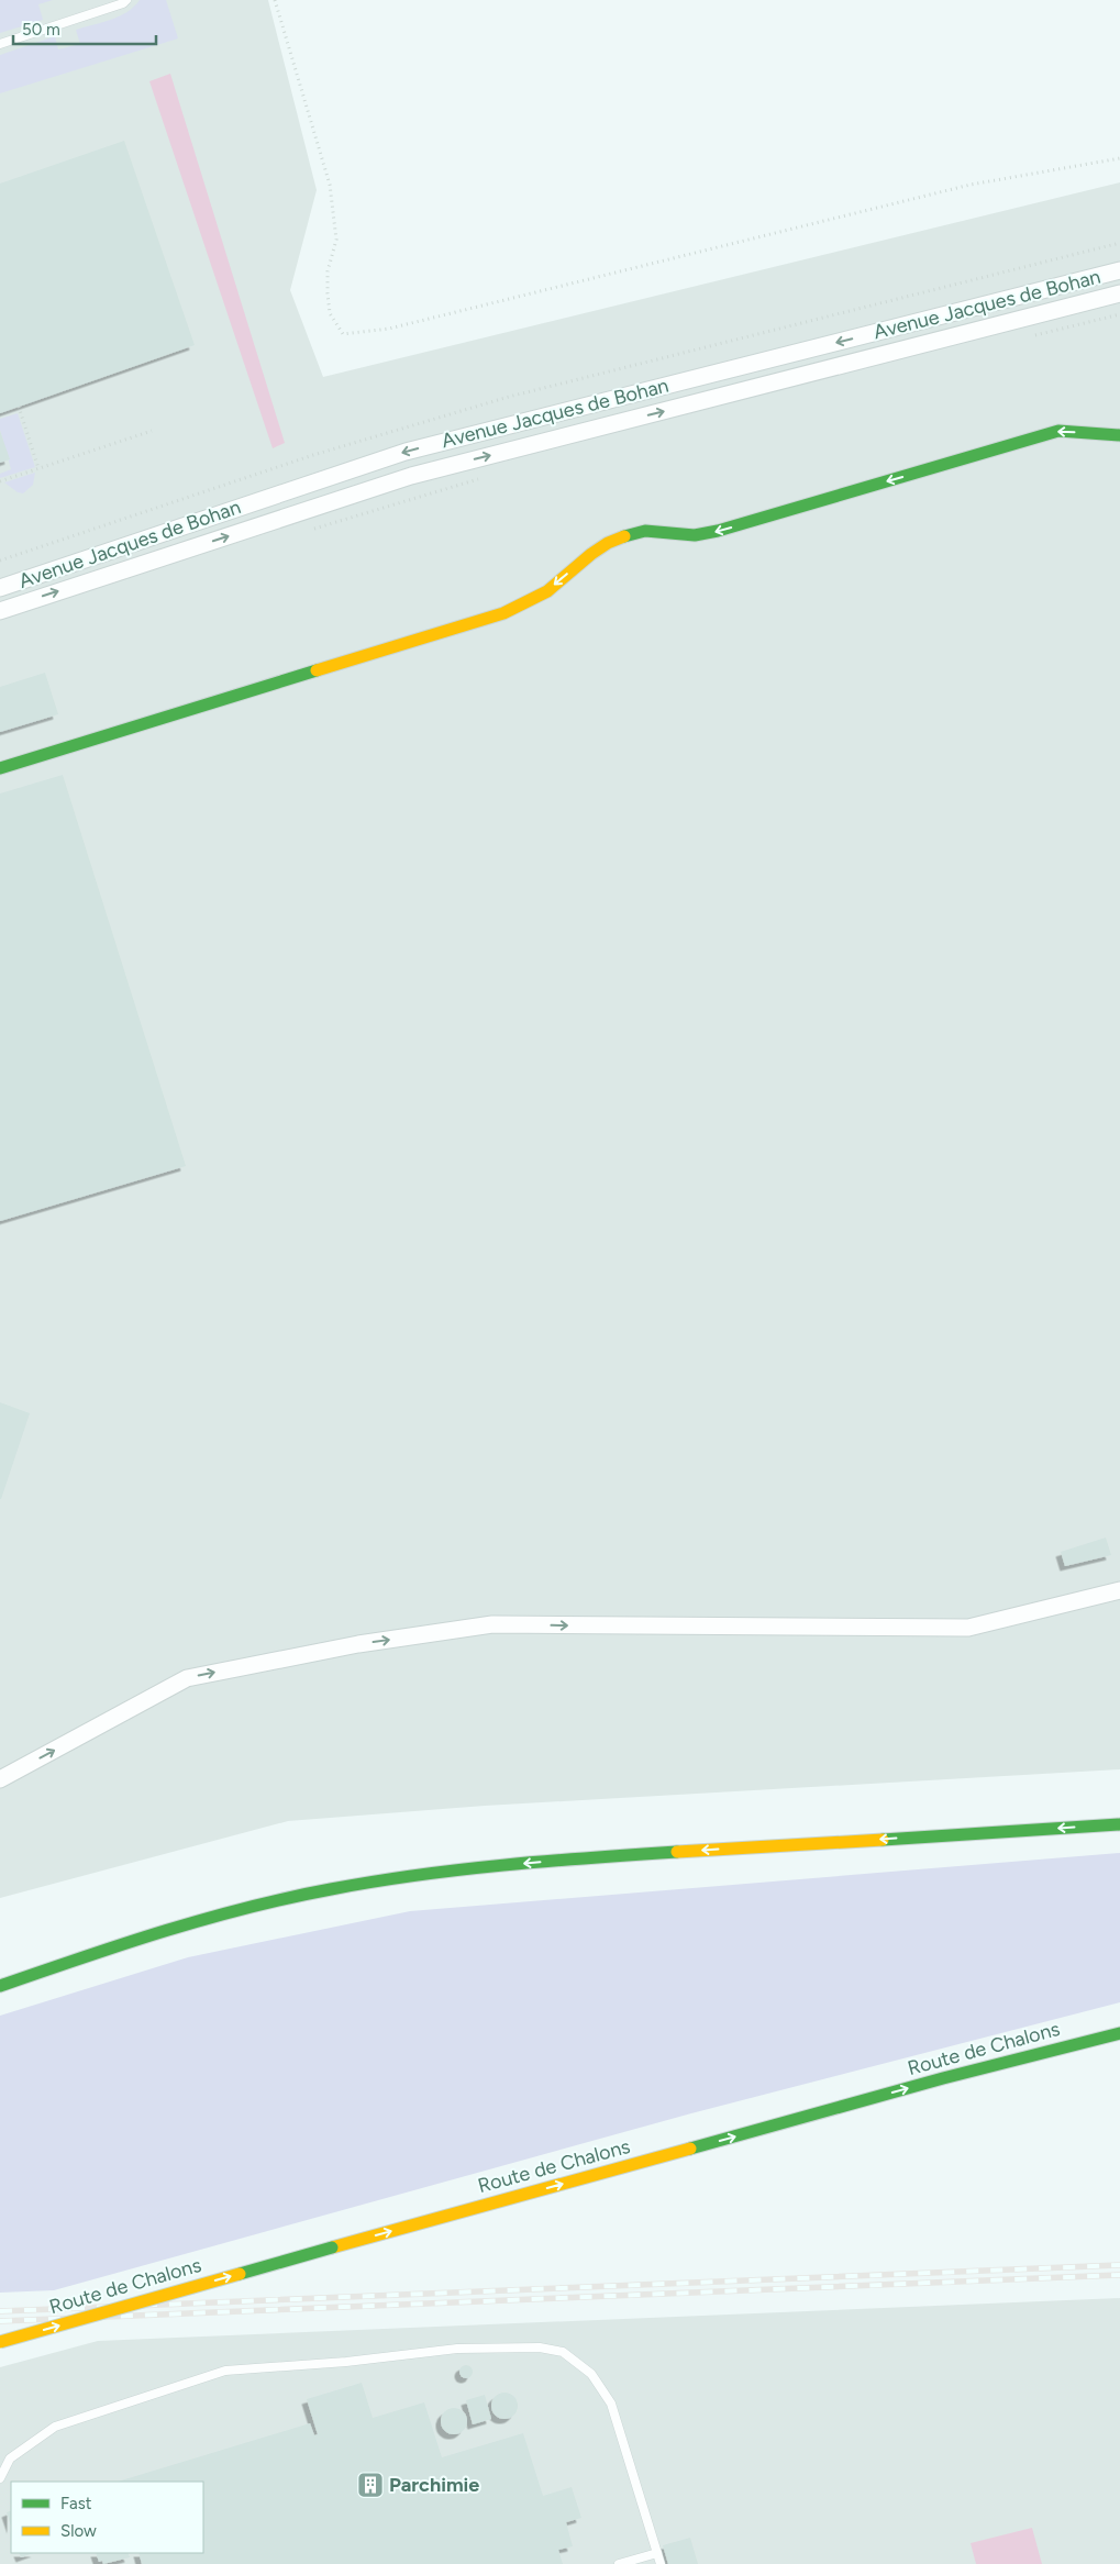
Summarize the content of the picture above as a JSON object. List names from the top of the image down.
{
  "streets": {
    "main road": ["Route de Chalons"],
    "street": ["Avenue Jacques de Bohan"]
  },
  "one_way": ["Route de Chalons"],
  "places": {
    "building": ["Parchimie"]
  },
  "legend": ["Fast", "Slow"],
  "scale_bar": "50 m"
}
